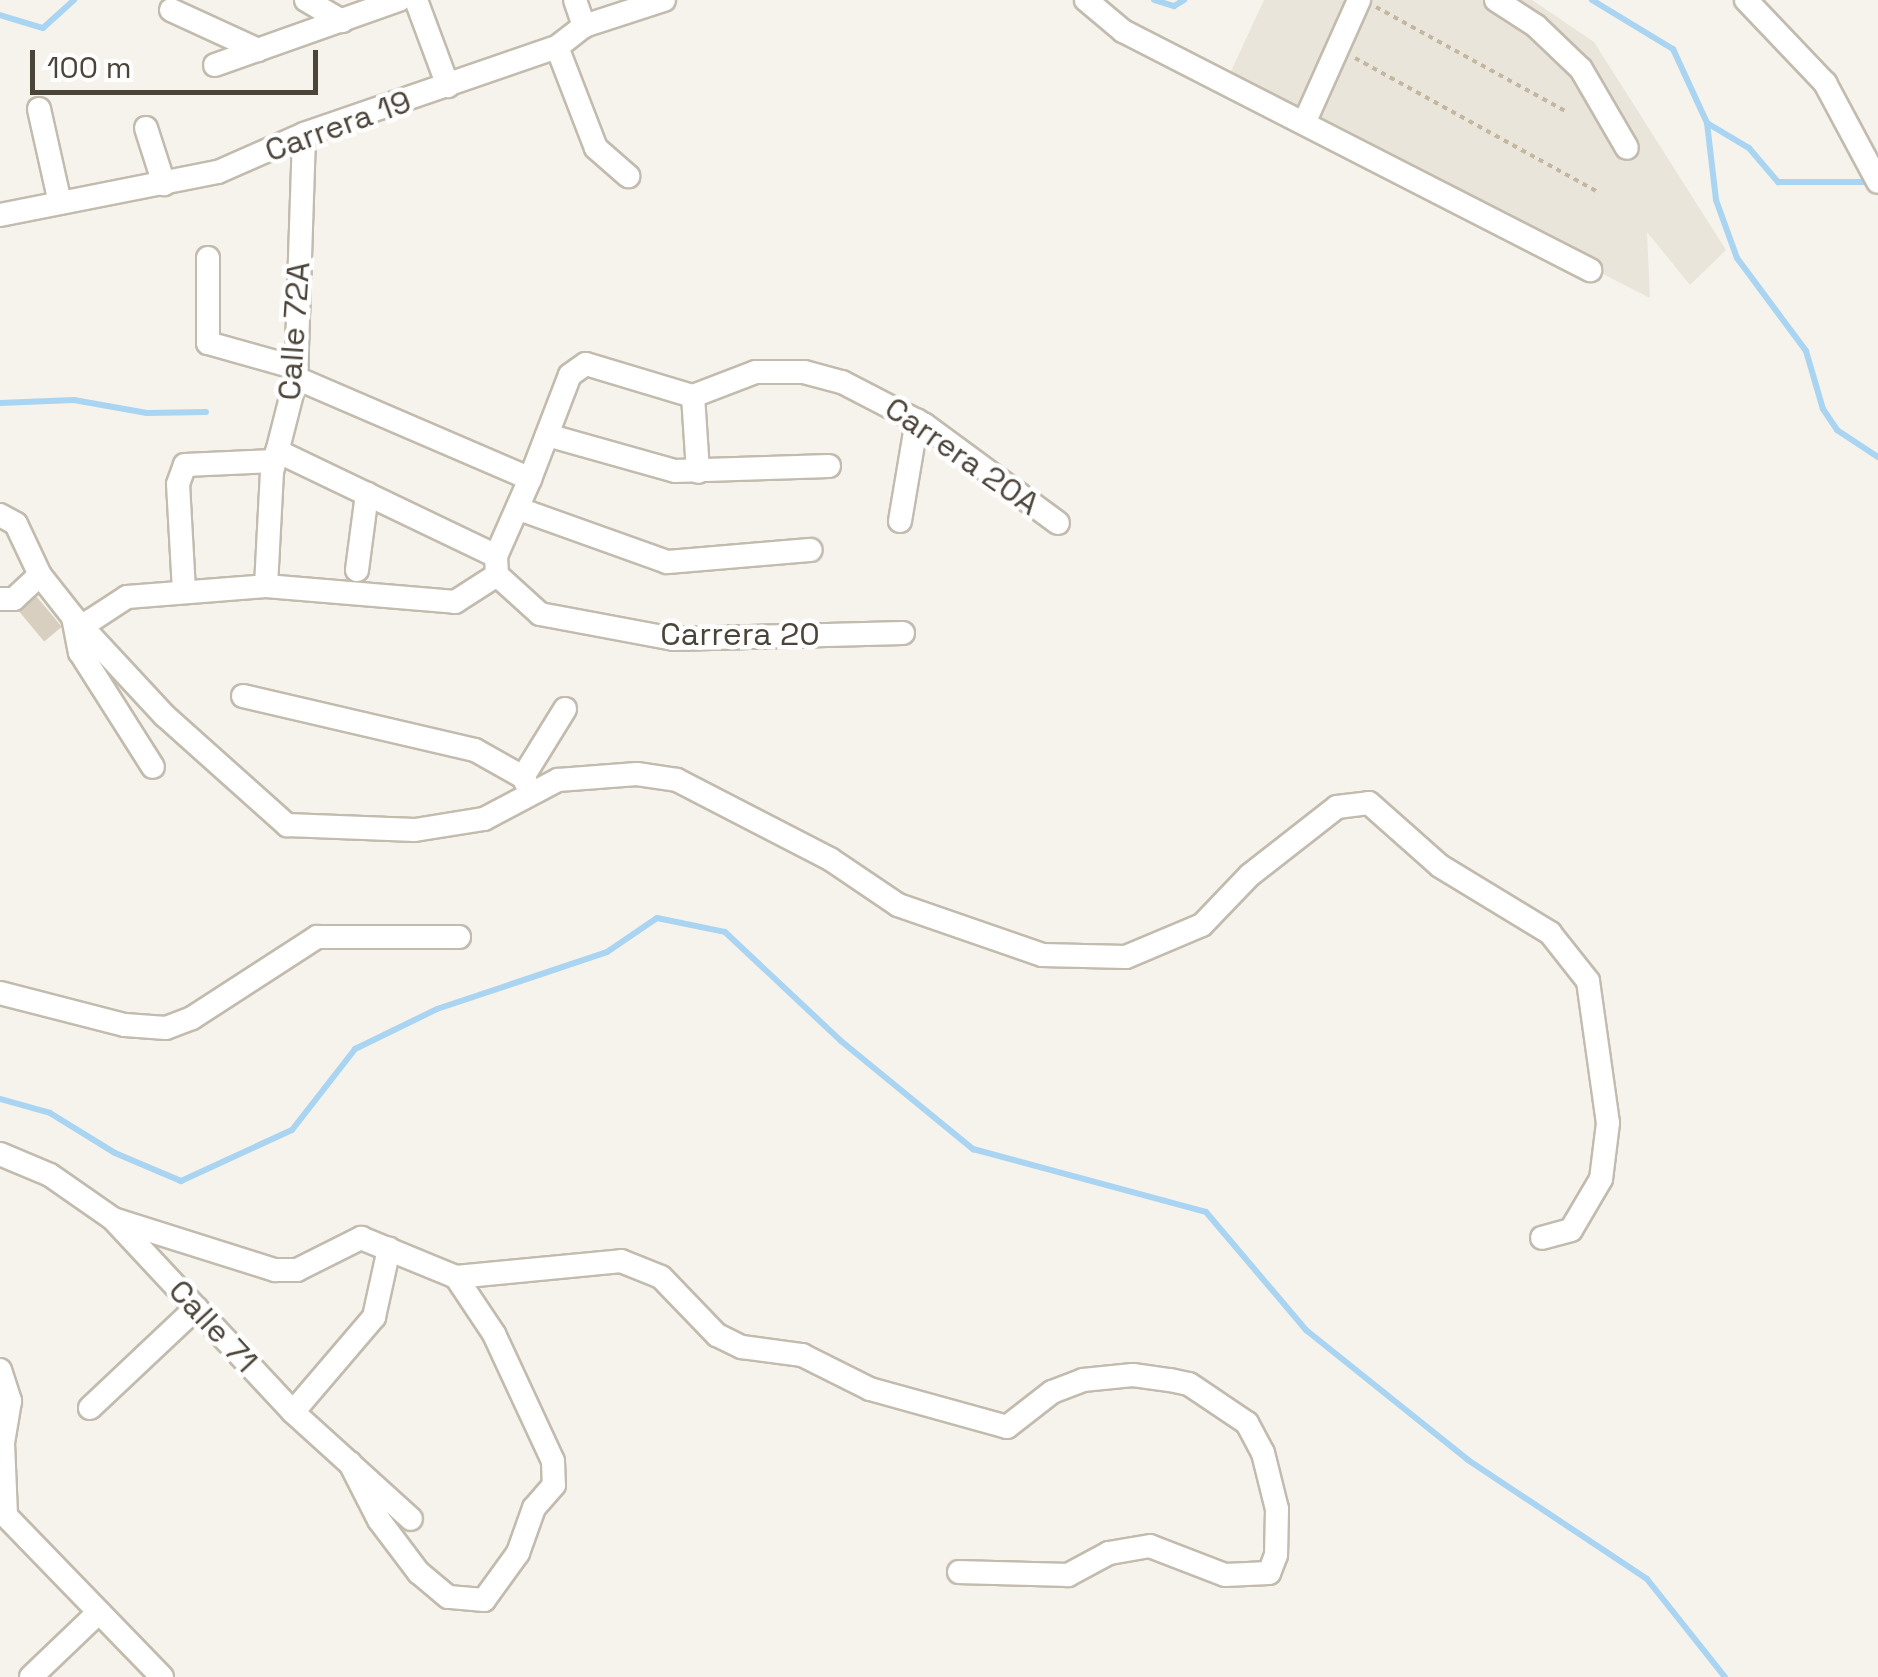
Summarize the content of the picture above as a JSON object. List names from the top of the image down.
{
  "streets": {
    "street": [
      "Carrera 19",
      "Calle 72A",
      "Carrera 20A",
      "Carrera 20",
      "Calle 71"
    ]
  },
  "crossings": [
    ["Carrera 19", "Calle 72A"],
    ["Calle 72A", "Carrera 20"]
  ],
  "scale_bar": "100 m"
}
